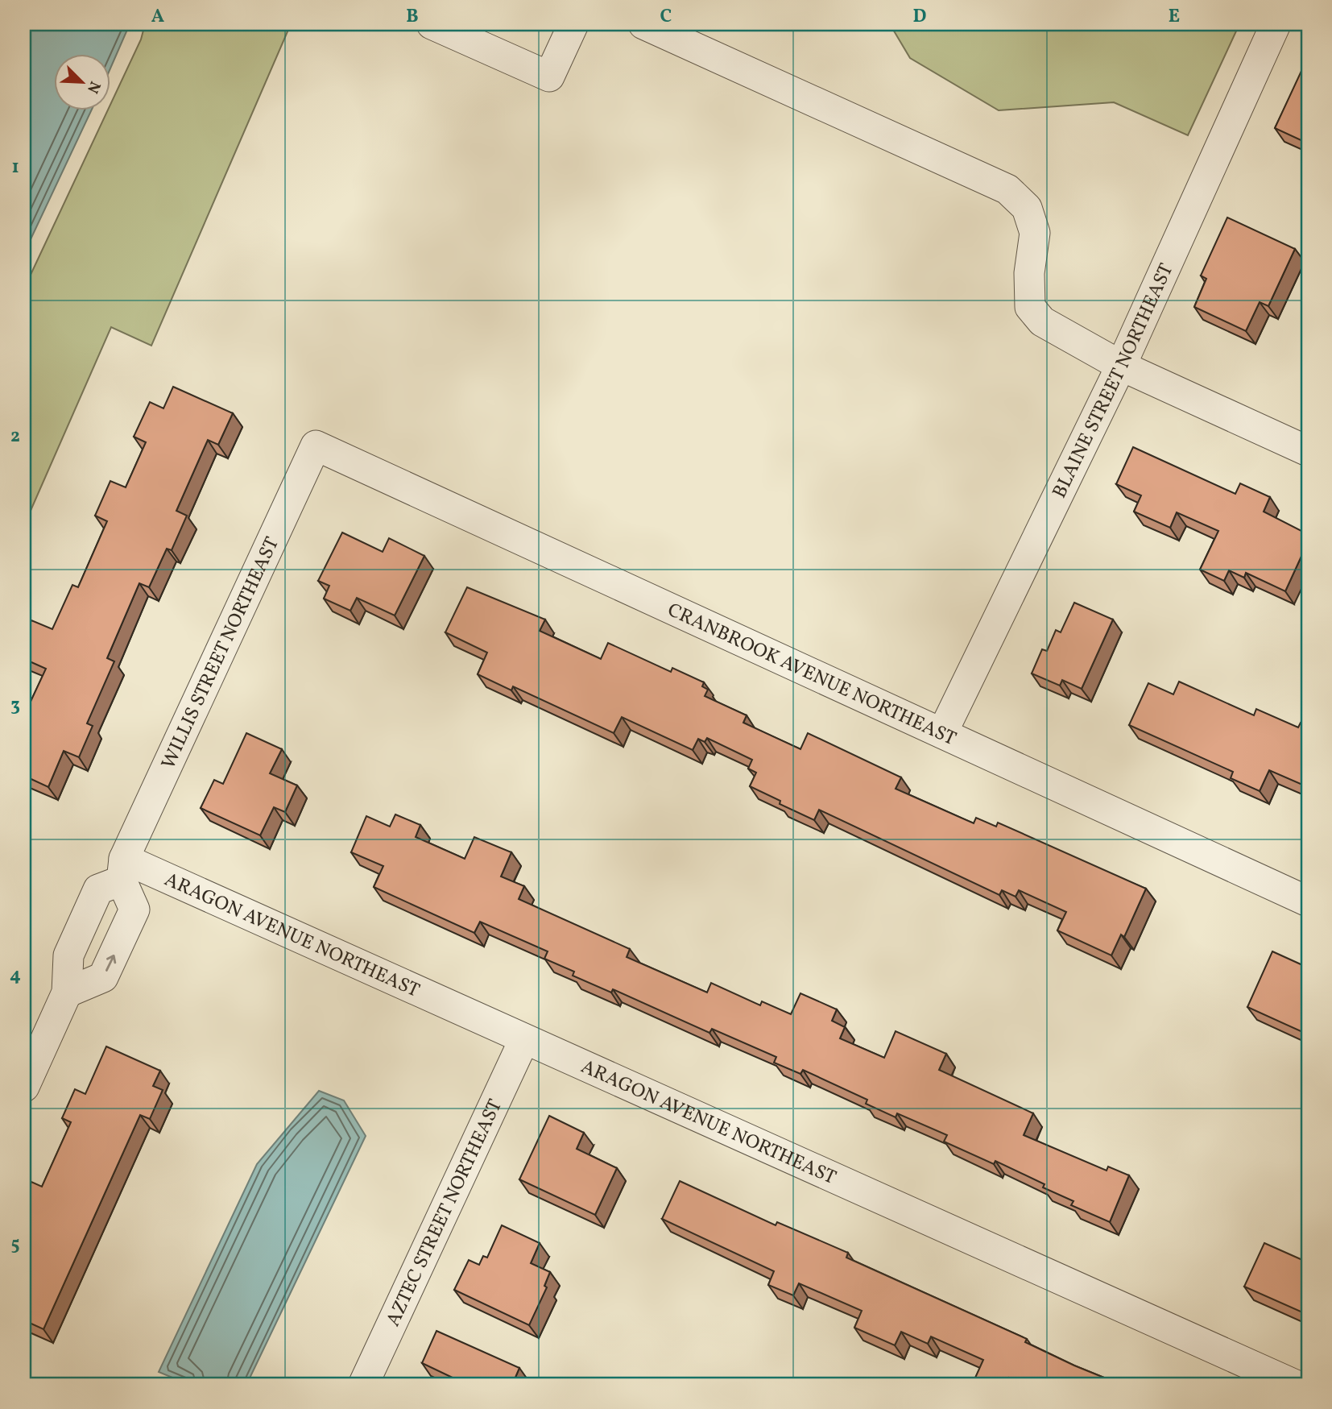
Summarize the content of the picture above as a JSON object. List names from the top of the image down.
{
  "streets": {
    "street": [
      "BLAINE STREET NORTHEAST",
      "WILLIS STREET NORTHEAST",
      "CRANBROOK AVENUE NORTHEAST",
      "ARAGON AVENUE NORTHEAST",
      "AZTEC STREET NORTHEAST"
    ]
  },
  "crossings": [
    ["BLAINE STREET NORTHEAST", "CRANBROOK AVENUE NORTHEAST"],
    ["WILLIS STREET NORTHEAST", "CRANBROOK AVENUE NORTHEAST"],
    ["WILLIS STREET NORTHEAST", "ARAGON AVENUE NORTHEAST"],
    ["ARAGON AVENUE NORTHEAST", "AZTEC STREET NORTHEAST"]
  ],
  "north": "bottom right",
  "grid": {
    "columns": [
      "A",
      "B",
      "C",
      "D",
      "E"
    ],
    "rows": [
      "1",
      "2",
      "3",
      "4",
      "5"
    ]
  }
}
